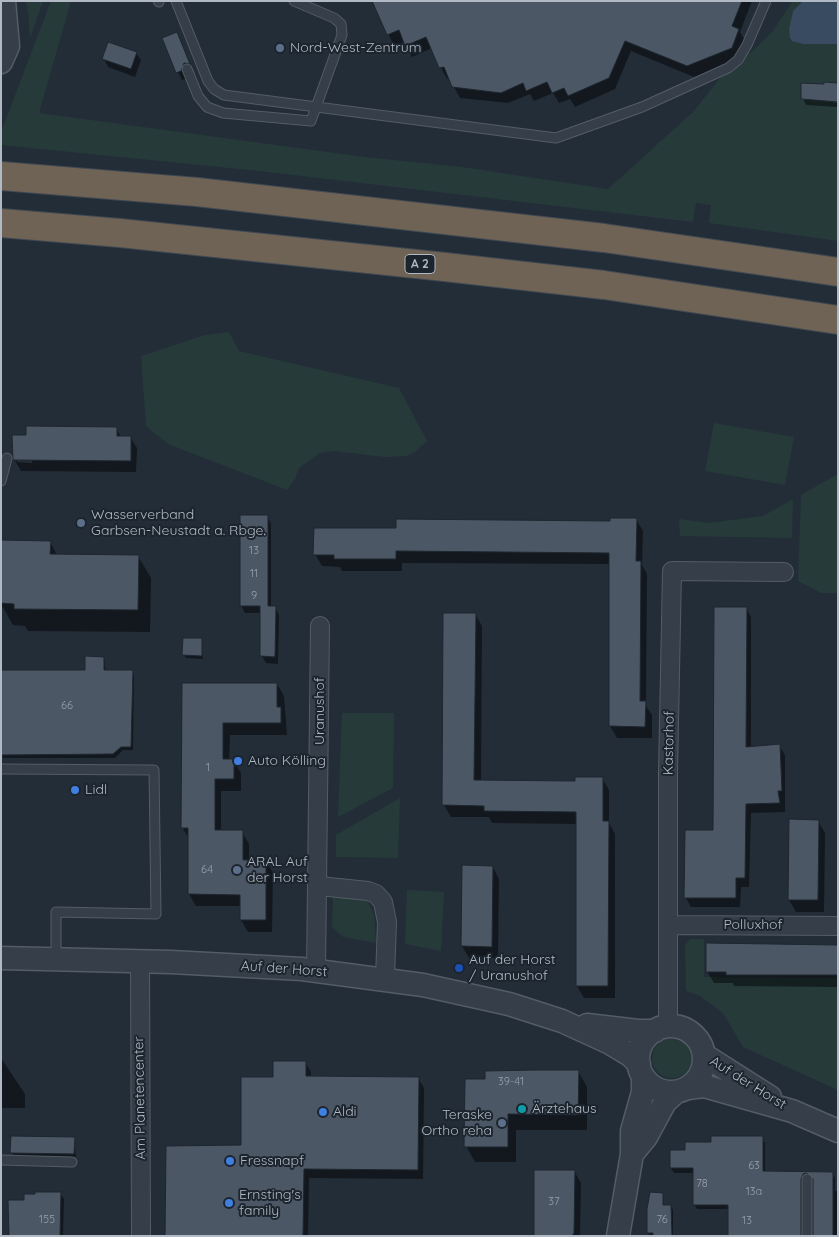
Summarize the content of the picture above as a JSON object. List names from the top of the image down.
{
  "streets": {
    "highway": ["A 2"],
    "street": [
      "Uranushof",
      "Kastorhof",
      "Polluxhof",
      "Auf der Horst",
      "Am Planetencenter"
    ]
  },
  "crossings": [
    ["Uranushof", "Auf der Horst"],
    ["Kastorhof", "Polluxhof"],
    ["Kastorhof", "Auf der Horst"],
    ["Auf der Horst", "Am Planetencenter"]
  ],
  "places": [
    "Nord-West-Zentrum",
    "Wasserverband Garbsen-Neustadt a. Rbge.",
    "Auto Kölling",
    "Lidl",
    "ARAL Auf der Horst",
    "Auf der Horst / Uranushof",
    "Ärztehaus",
    "Aldi",
    "Teraske Ortho reha",
    "Fressnapf",
    "Ernsting's family"
  ],
  "house_numbers": [
    "13",
    "11",
    "9",
    "66",
    "1",
    "64",
    "39-41",
    "63",
    "78",
    "13a",
    "37",
    "155",
    "76",
    "13"
  ]
}
